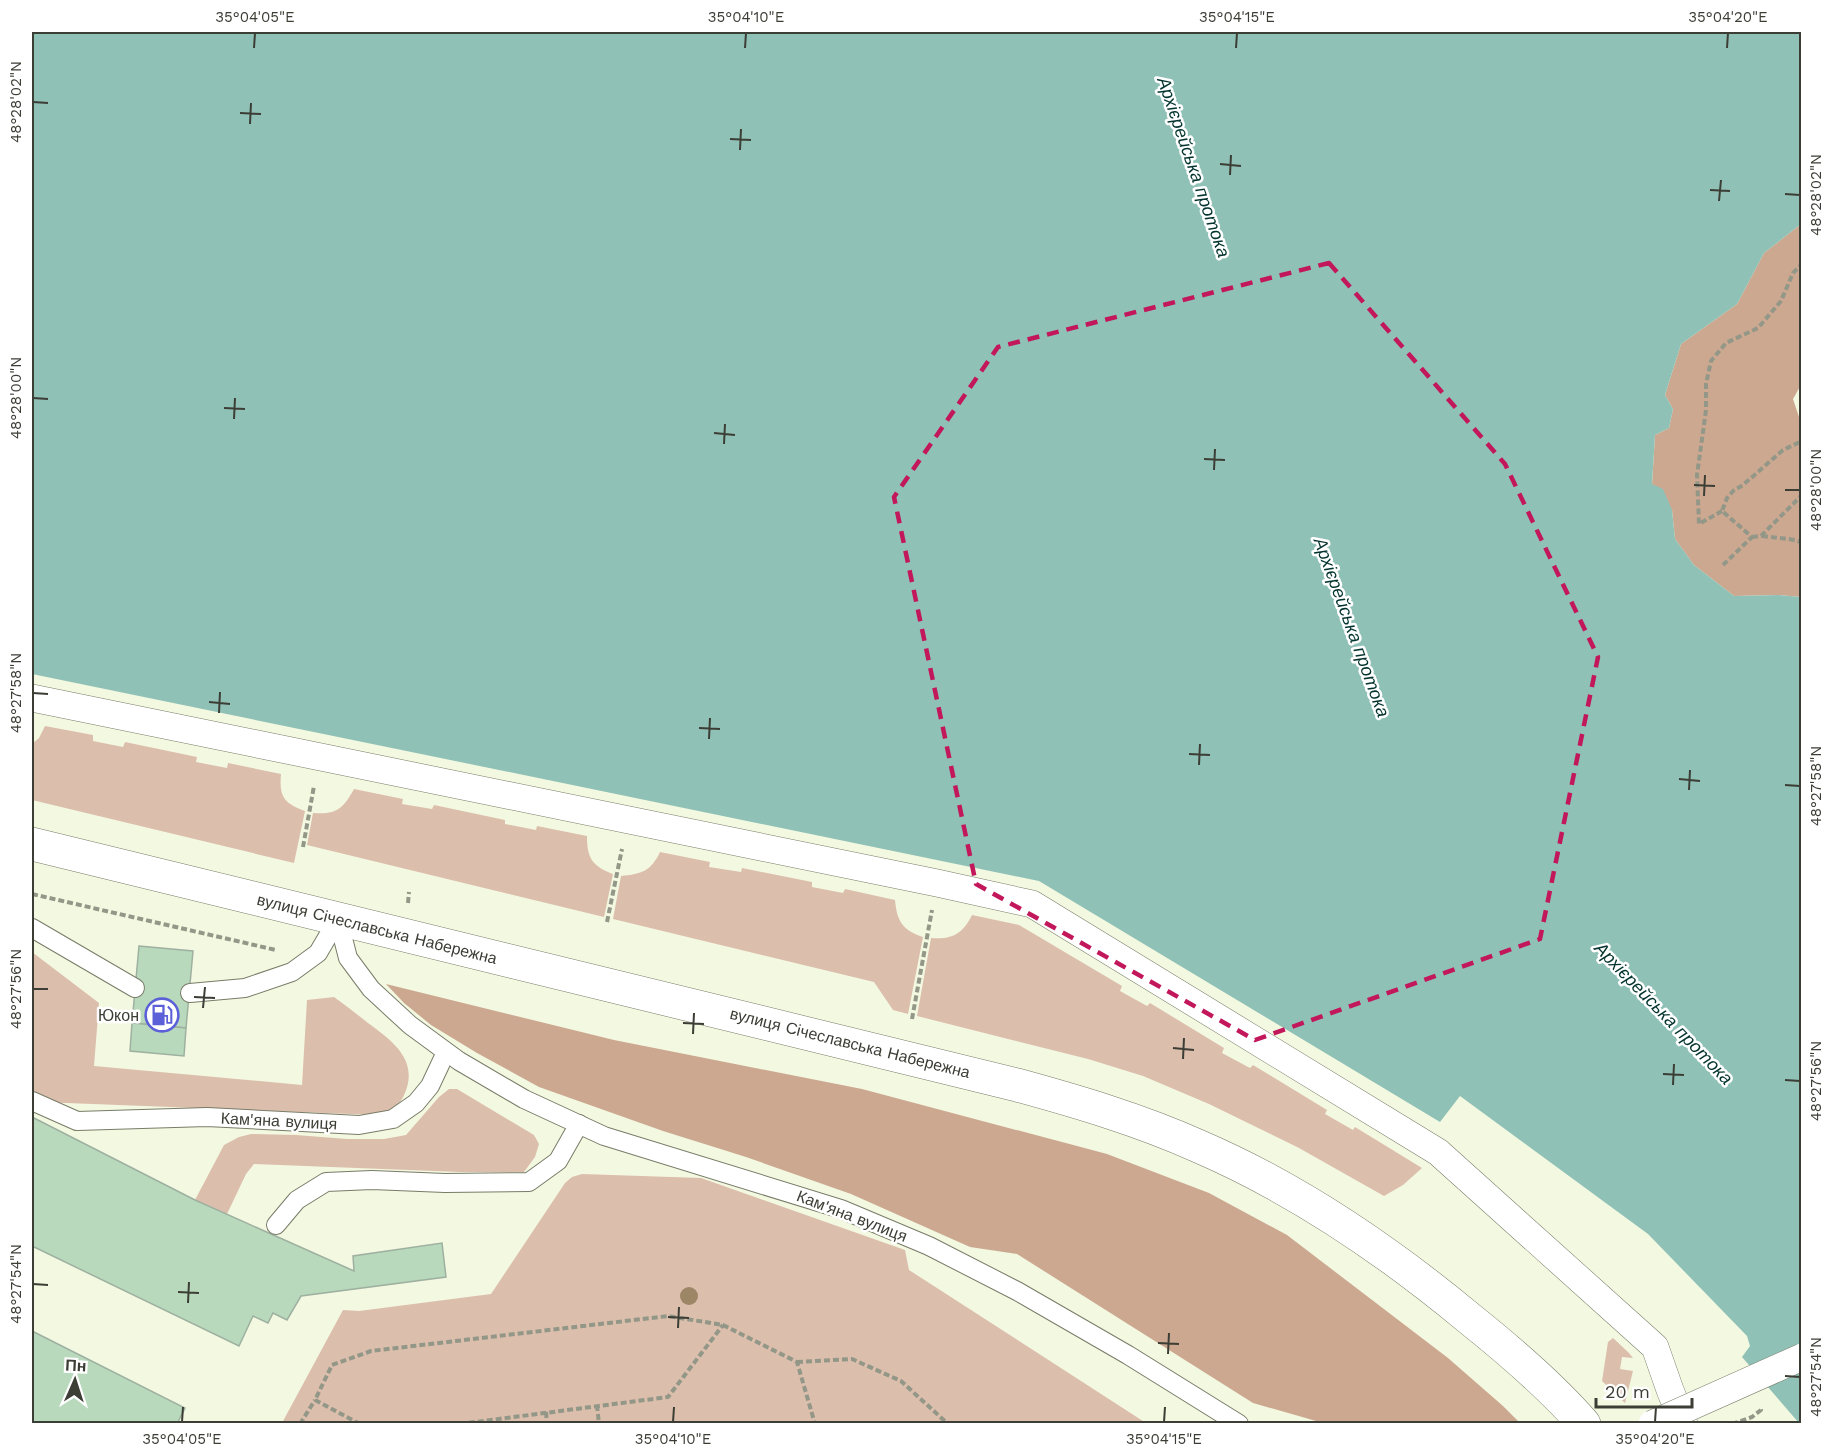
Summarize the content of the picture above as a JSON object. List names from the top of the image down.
{
  "streets": {
    "main road": ["вулиця Січеславська Набережна"],
    "lane": ["Кам'яна вулиця"]
  },
  "crossings": [
    ["вулиця Січеславська Набережна", "Кам'яна вулиця"]
  ],
  "water": ["Архієрейська протока"],
  "places": {
    "fuel station": ["Юкон"]
  },
  "scale_bar": "20 m",
  "north": "top",
  "coordinates": [
    "35°04'05\"E",
    "35°04'10\"E",
    "35°04'15\"E",
    "35°04'20\"E",
    "48°28'02\"N",
    "48°28'00\"N",
    "48°27'58\"N",
    "48°27'56\"N",
    "48°27'54\"N"
  ]
}
